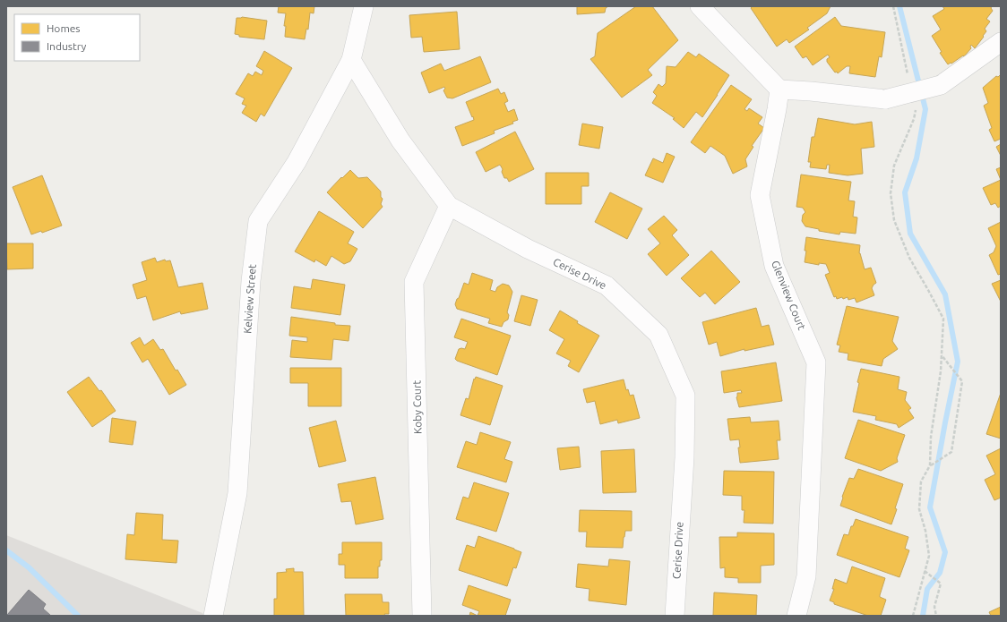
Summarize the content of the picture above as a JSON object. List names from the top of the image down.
{
  "streets": {
    "street": [
      "Cerise Drive",
      "Glenview Court",
      "Kelview Street",
      "Koby Court"
    ]
  },
  "crossings": [
    ["Cerise Drive", "Kelview Street"],
    ["Cerise Drive", "Koby Court"]
  ],
  "legend": ["Homes", "Industry"]
}
